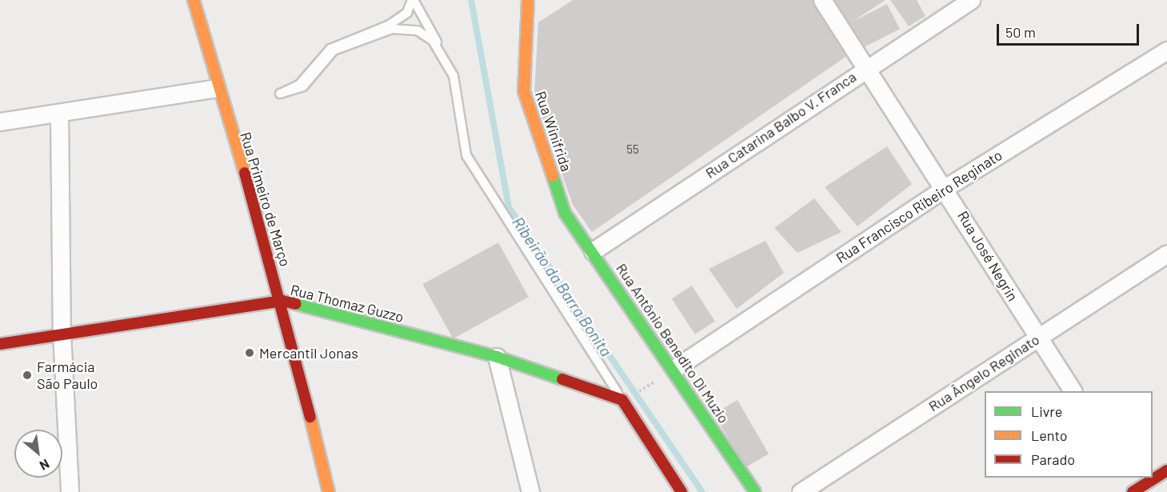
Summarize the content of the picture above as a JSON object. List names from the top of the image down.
{
  "streets": {
    "street": [
      "Rua Catarina Balbo V. Franca",
      "Rua Winifrida",
      "Rua Primeiro de Março",
      "Rua Francisco Ribeiro Reginato",
      "Rua José Negrin",
      "Rua Thomaz Guzzo",
      "Rua Antônio Benedito Di Muzio",
      "Rua Ângelo Reginato"
    ]
  },
  "crossings": [
    ["Rua Catarina Balbo V. Franca", "Rua José Negrin"],
    ["Rua Catarina Balbo V. Franca", "Rua Antônio Benedito Di Muzio"],
    ["Rua Winifrida", "Rua Antônio Benedito Di Muzio"],
    ["Rua Primeiro de Março", "Rua Thomaz Guzzo"],
    ["Rua Francisco Ribeiro Reginato", "Rua José Negrin"],
    ["Rua Francisco Ribeiro Reginato", "Rua Antônio Benedito Di Muzio"],
    ["Rua José Negrin", "Rua Ângelo Reginato"]
  ],
  "water": ["Ribeirão da Barra Bonita"],
  "places": ["Mercantil Jonas", "Farmácia São Paulo"],
  "house_numbers": ["55"],
  "legend": ["Livre", "Lento", "Parado"],
  "scale_bar": "50 m",
  "north": "bottom right"
}
